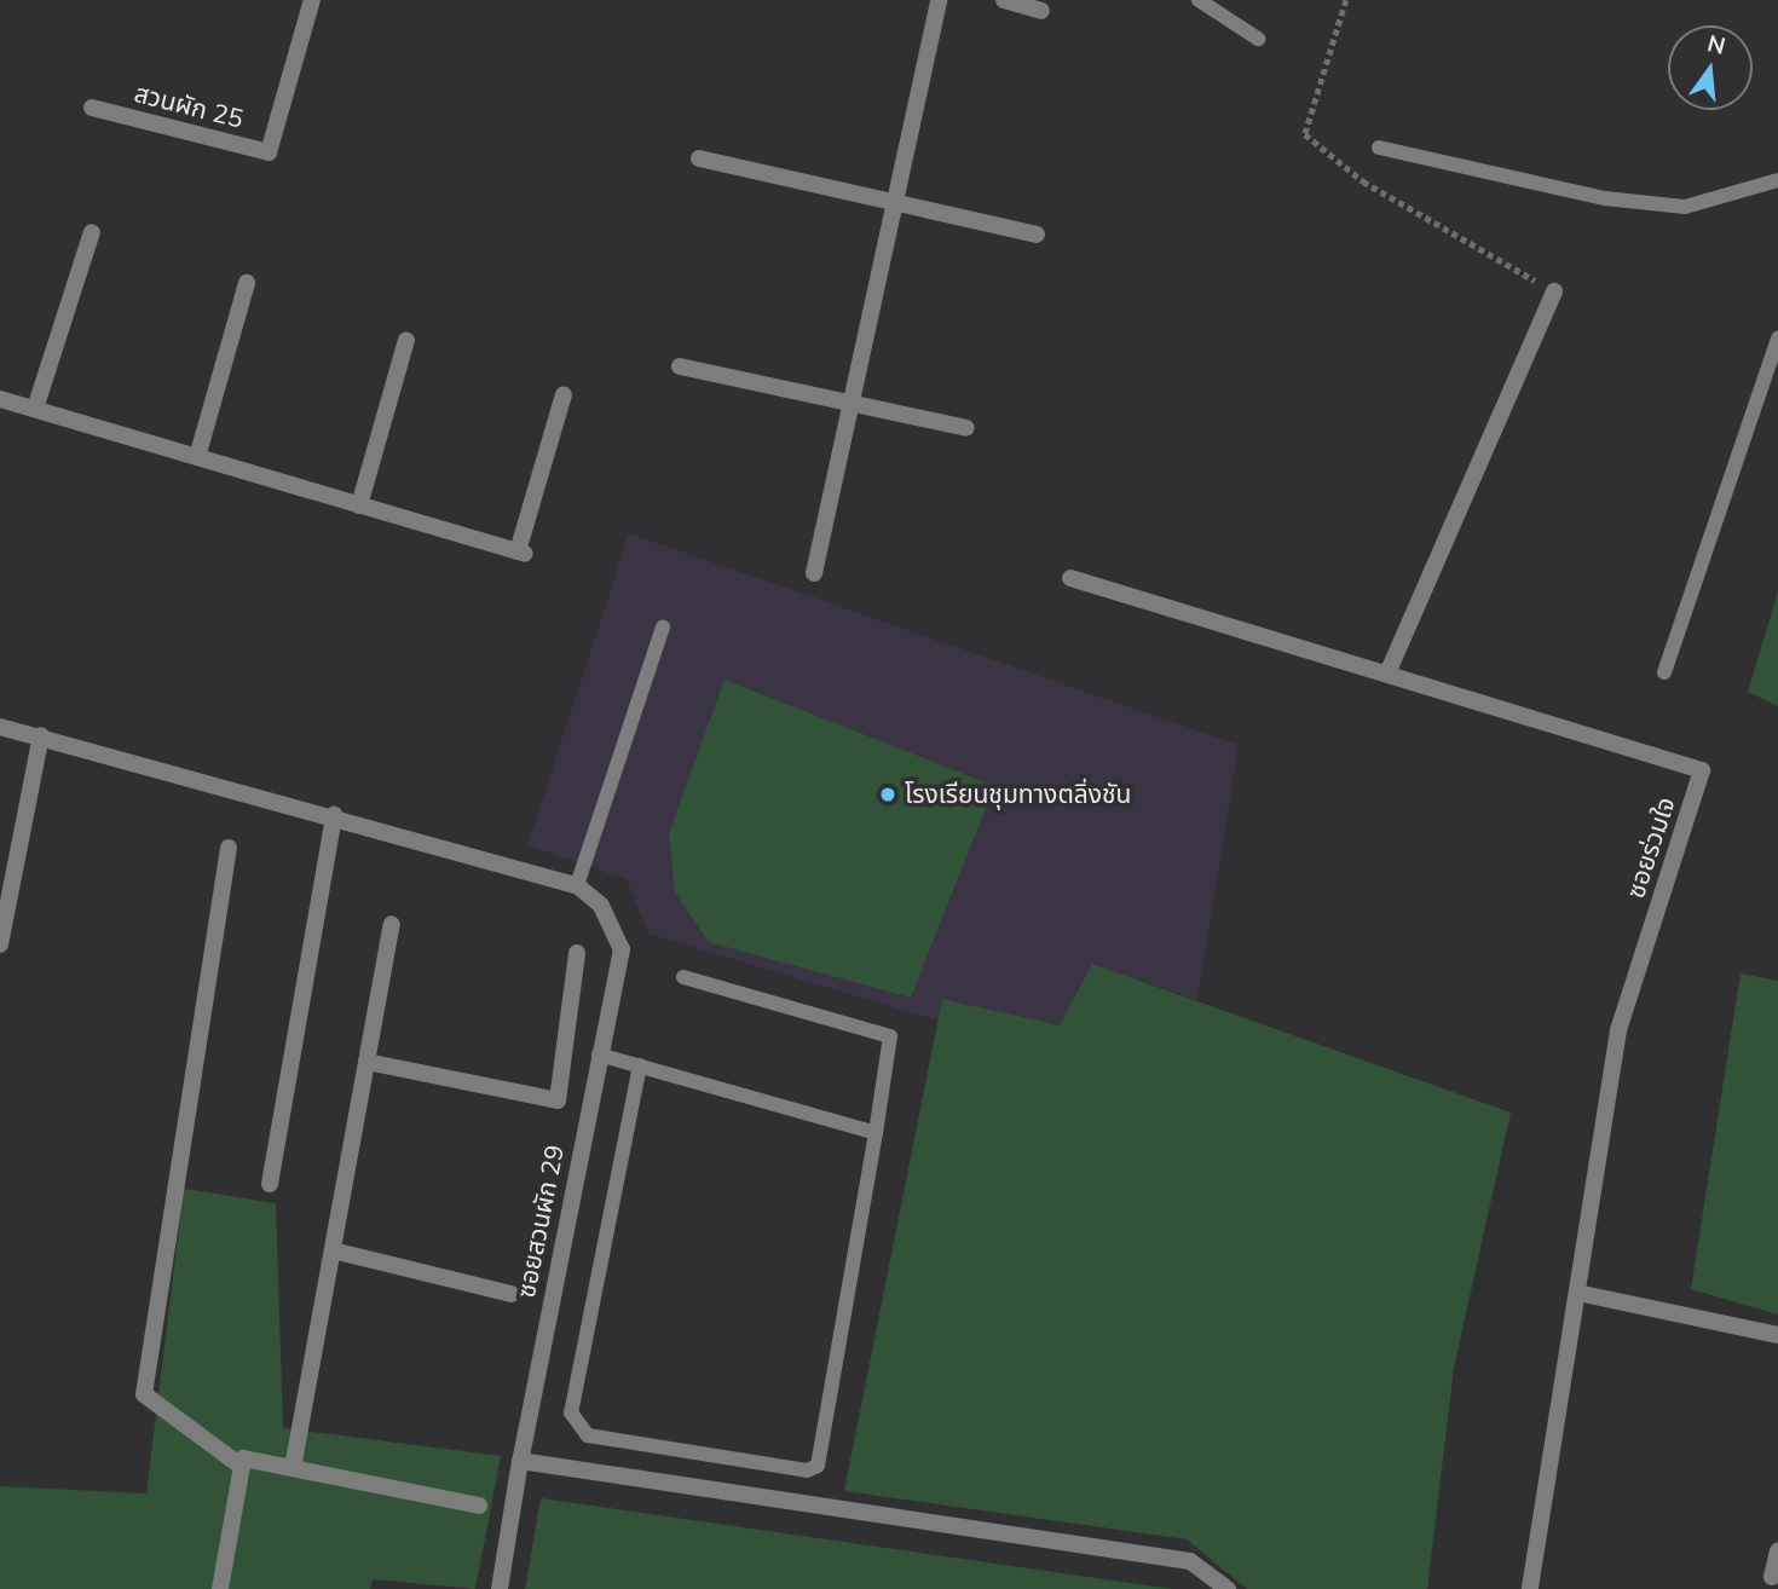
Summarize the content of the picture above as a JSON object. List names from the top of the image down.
{
  "streets": {
    "street": ["สวนผัก 25", "ซอยร่วมใจ", "ซอยสวนผัก 29"]
  },
  "places": ["โรงเรียนชุมทางตลิ่งชัน"],
  "north": "top"
}
